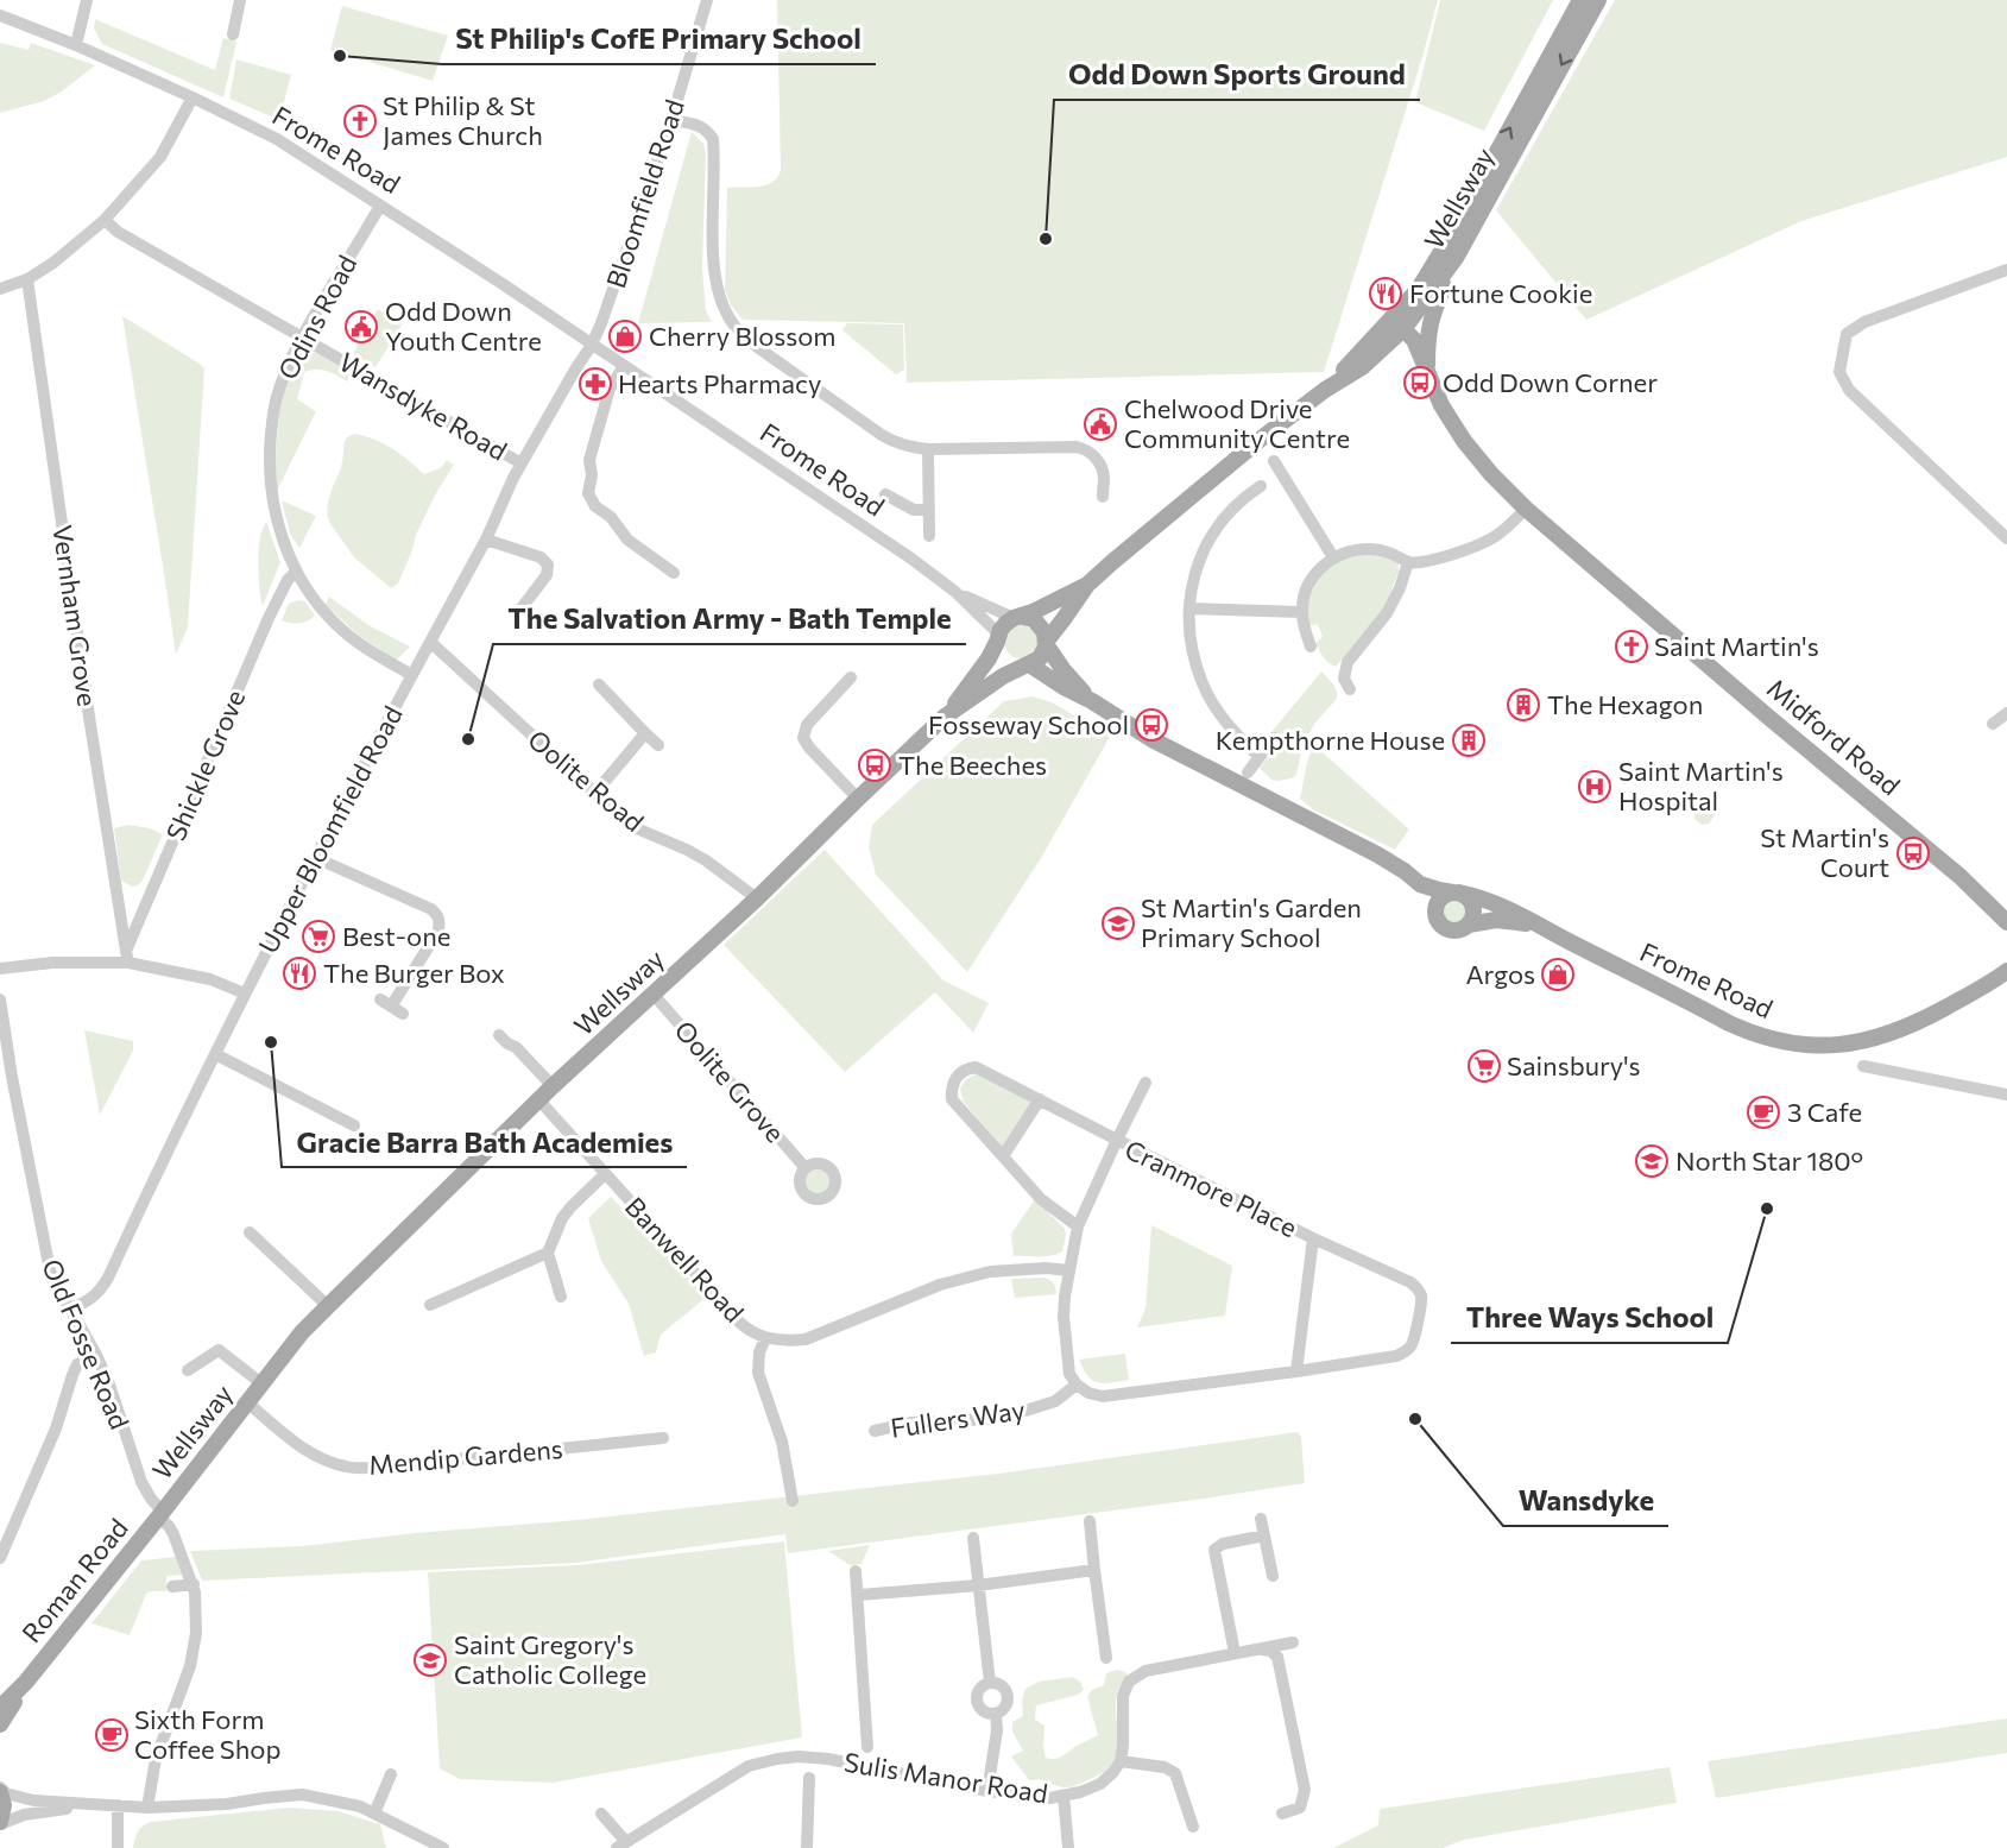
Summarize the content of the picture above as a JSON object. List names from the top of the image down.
{
  "streets": {
    "main road": [
      "Frome Road",
      "Wellsway",
      "Midford Road",
      "Roman Road"
    ],
    "street": [
      "Bloomfield Road",
      "Odins Road",
      "Wansdyke Road",
      "Vernham Grove",
      "Shickle Grove",
      "Oolite Road",
      "Upper Bloomfield Road",
      "Oolite Grove",
      "Cranmore Place",
      "Banwell Road",
      "Old Fosse Road",
      "Fullers Way",
      "Mendip Gardens",
      "Sulis Manor Road"
    ]
  },
  "crossings": [
    ["Frome Road", "Bloomfield Road"],
    ["Frome Road", "Wellsway"],
    ["Frome Road", "Odins Road"],
    ["Frome Road", "Upper Bloomfield Road"],
    ["Bloomfield Road", "Upper Bloomfield Road"],
    ["Wellsway", "Midford Road"],
    ["Wellsway", "Oolite Road"],
    ["Wellsway", "Oolite Grove"],
    ["Wellsway", "Banwell Road"],
    ["Wellsway", "Old Fosse Road"],
    ["Wellsway", "Mendip Gardens"],
    ["Wellsway", "Roman Road"],
    ["Odins Road", "Wansdyke Road"],
    ["Odins Road", "Shickle Grove"],
    ["Odins Road", "Upper Bloomfield Road"],
    ["Wansdyke Road", "Upper Bloomfield Road"],
    ["Vernham Grove", "Shickle Grove"],
    ["Oolite Road", "Upper Bloomfield Road"],
    ["Upper Bloomfield Road", "Old Fosse Road"],
    ["Cranmore Place", "Banwell Road"],
    ["Cranmore Place", "Fullers Way"],
    ["Old Fosse Road", "Roman Road"]
  ],
  "places": {
    "other": [
      "St Philip's CofE Primary School",
      "Odd Down Sports Ground",
      "The Salvation Army - Bath Temple",
      "Gracie Barra Bath Academies",
      "Three Ways School",
      "Wansdyke"
    ],
    "church": ["St Philip & St James Church", "Saint Martin's"],
    "restaurant": ["Fortune Cookie", "The Burger Box"],
    "public building": ["Odd Down Youth Centre", "Chelwood Drive Community Centre"],
    "shop": ["Cherry Blossom", "Argos"],
    "bus stop": [
      "Odd Down Corner",
      "Fosseway School",
      "The Beeches",
      "St Martin's Court"
    ],
    "pharmacy": ["Hearts Pharmacy"],
    "building": ["The Hexagon", "Kempthorne House"],
    "hospital": ["Saint Martin's Hospital"],
    "school or university": ["St Martin's Garden Primary School", "North Star 180°", "Saint Gregory's Catholic College"],
    "supermarket": ["Best-one", "Sainsbury's"],
    "cafe": ["3 Cafe", "Sixth Form Coffee Shop"]
  }
}
